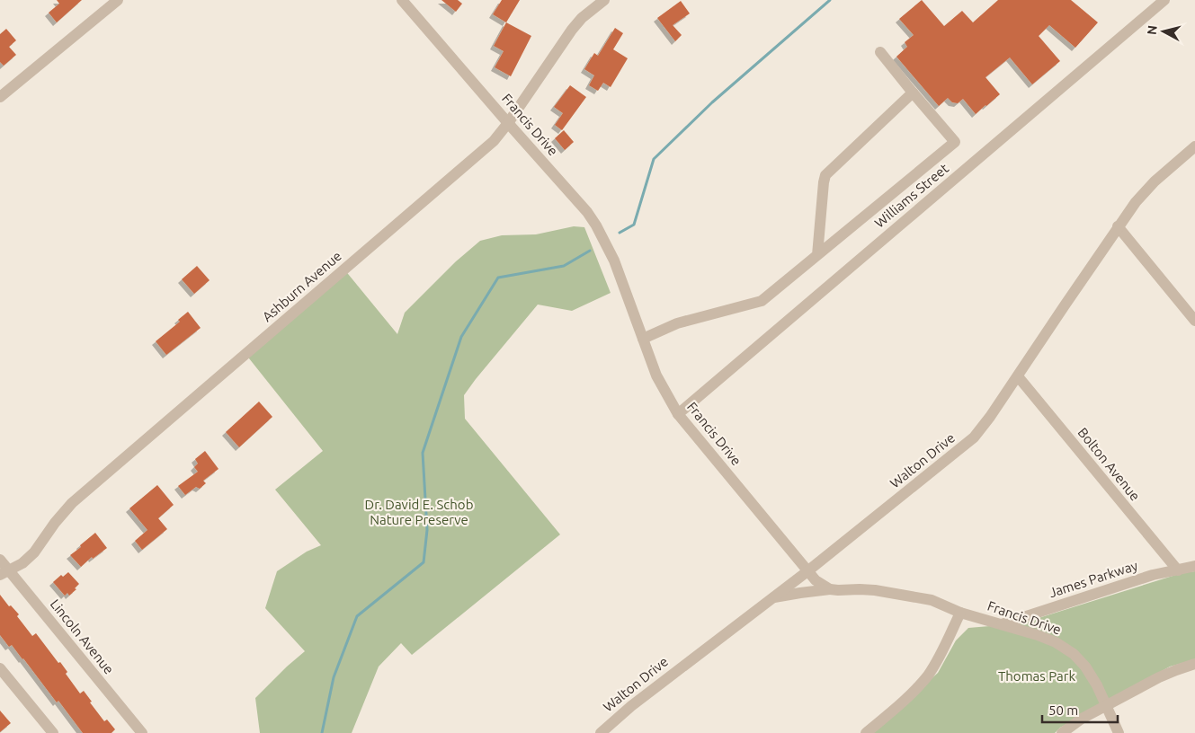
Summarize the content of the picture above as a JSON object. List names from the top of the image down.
{
  "streets": {
    "street": [
      "Francis Drive",
      "Williams Street",
      "Ashburn Avenue",
      "Walton Drive",
      "Bolton Avenue",
      "James Parkway",
      "Lincoln Avenue"
    ]
  },
  "crossings": [
    ["Francis Drive", "Williams Street"],
    ["Francis Drive", "Ashburn Avenue"],
    ["Francis Drive", "Walton Drive"],
    ["Francis Drive", "James Parkway"],
    ["Ashburn Avenue", "Lincoln Avenue"],
    ["Walton Drive", "Bolton Avenue"],
    ["Bolton Avenue", "James Parkway"]
  ],
  "parks": ["Dr. David E. Schob Nature Preserve", "Thomas Park"],
  "scale_bar": "50 m",
  "north": "left"
}
